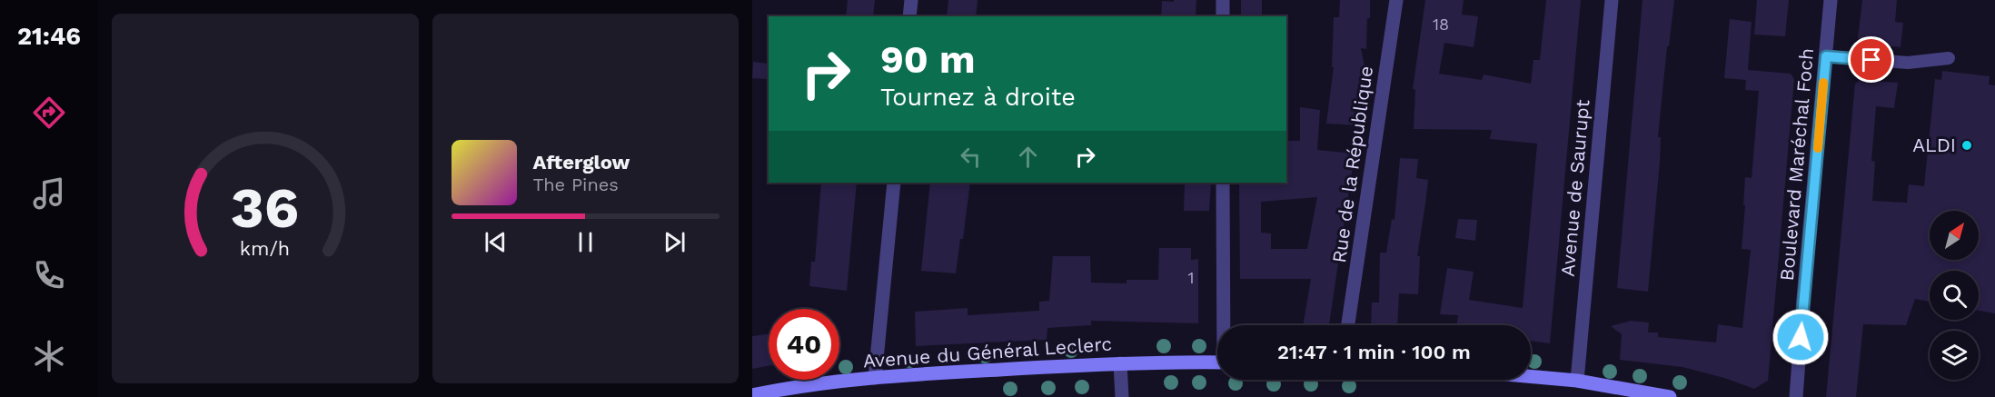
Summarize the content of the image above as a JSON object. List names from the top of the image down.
{
  "streets": {
    "main road": ["Avenue du Général Leclerc"],
    "street": ["Rue de la République", "Boulevard Maréchal Foch", "Avenue de Saurupt"]
  },
  "places": ["ALDI"],
  "house_numbers": ["18", "1"],
  "north": "top right",
  "page": {
    "tabs": "21:46",
    "turn": ["90 m", "Tournez à droite"],
    "song": ["Afterglow", "The Pines"],
    "limit": "40",
    "trip": "21:47 · 1 min · 100 m",
    "gauge": ["36", "km/h"]
  }
}
